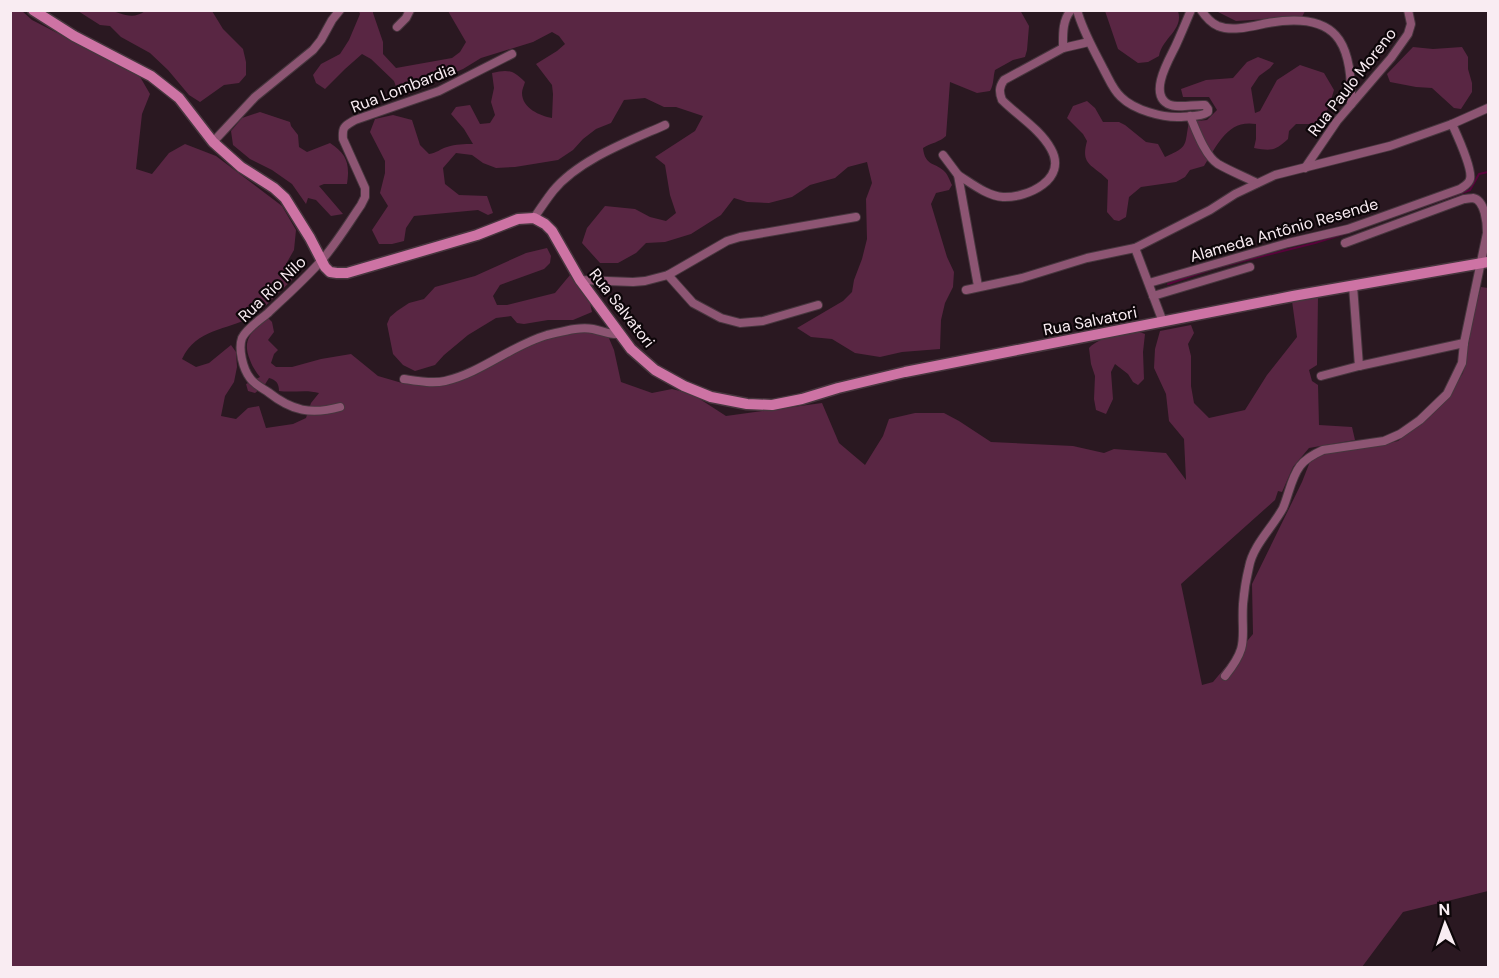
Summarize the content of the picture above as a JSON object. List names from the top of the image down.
{
  "streets": {
    "street": [
      "Rua Paulo Moreno",
      "Rua Lombardia",
      "Alameda Antônio Resende",
      "Rua Rio Nilo",
      "Rua Salvatori"
    ]
  },
  "crossings": [
    ["Rua Lombardia", "Rua Rio Nilo"],
    ["Alameda Antônio Resende", "Rua Salvatori"]
  ],
  "north": "top"
}
